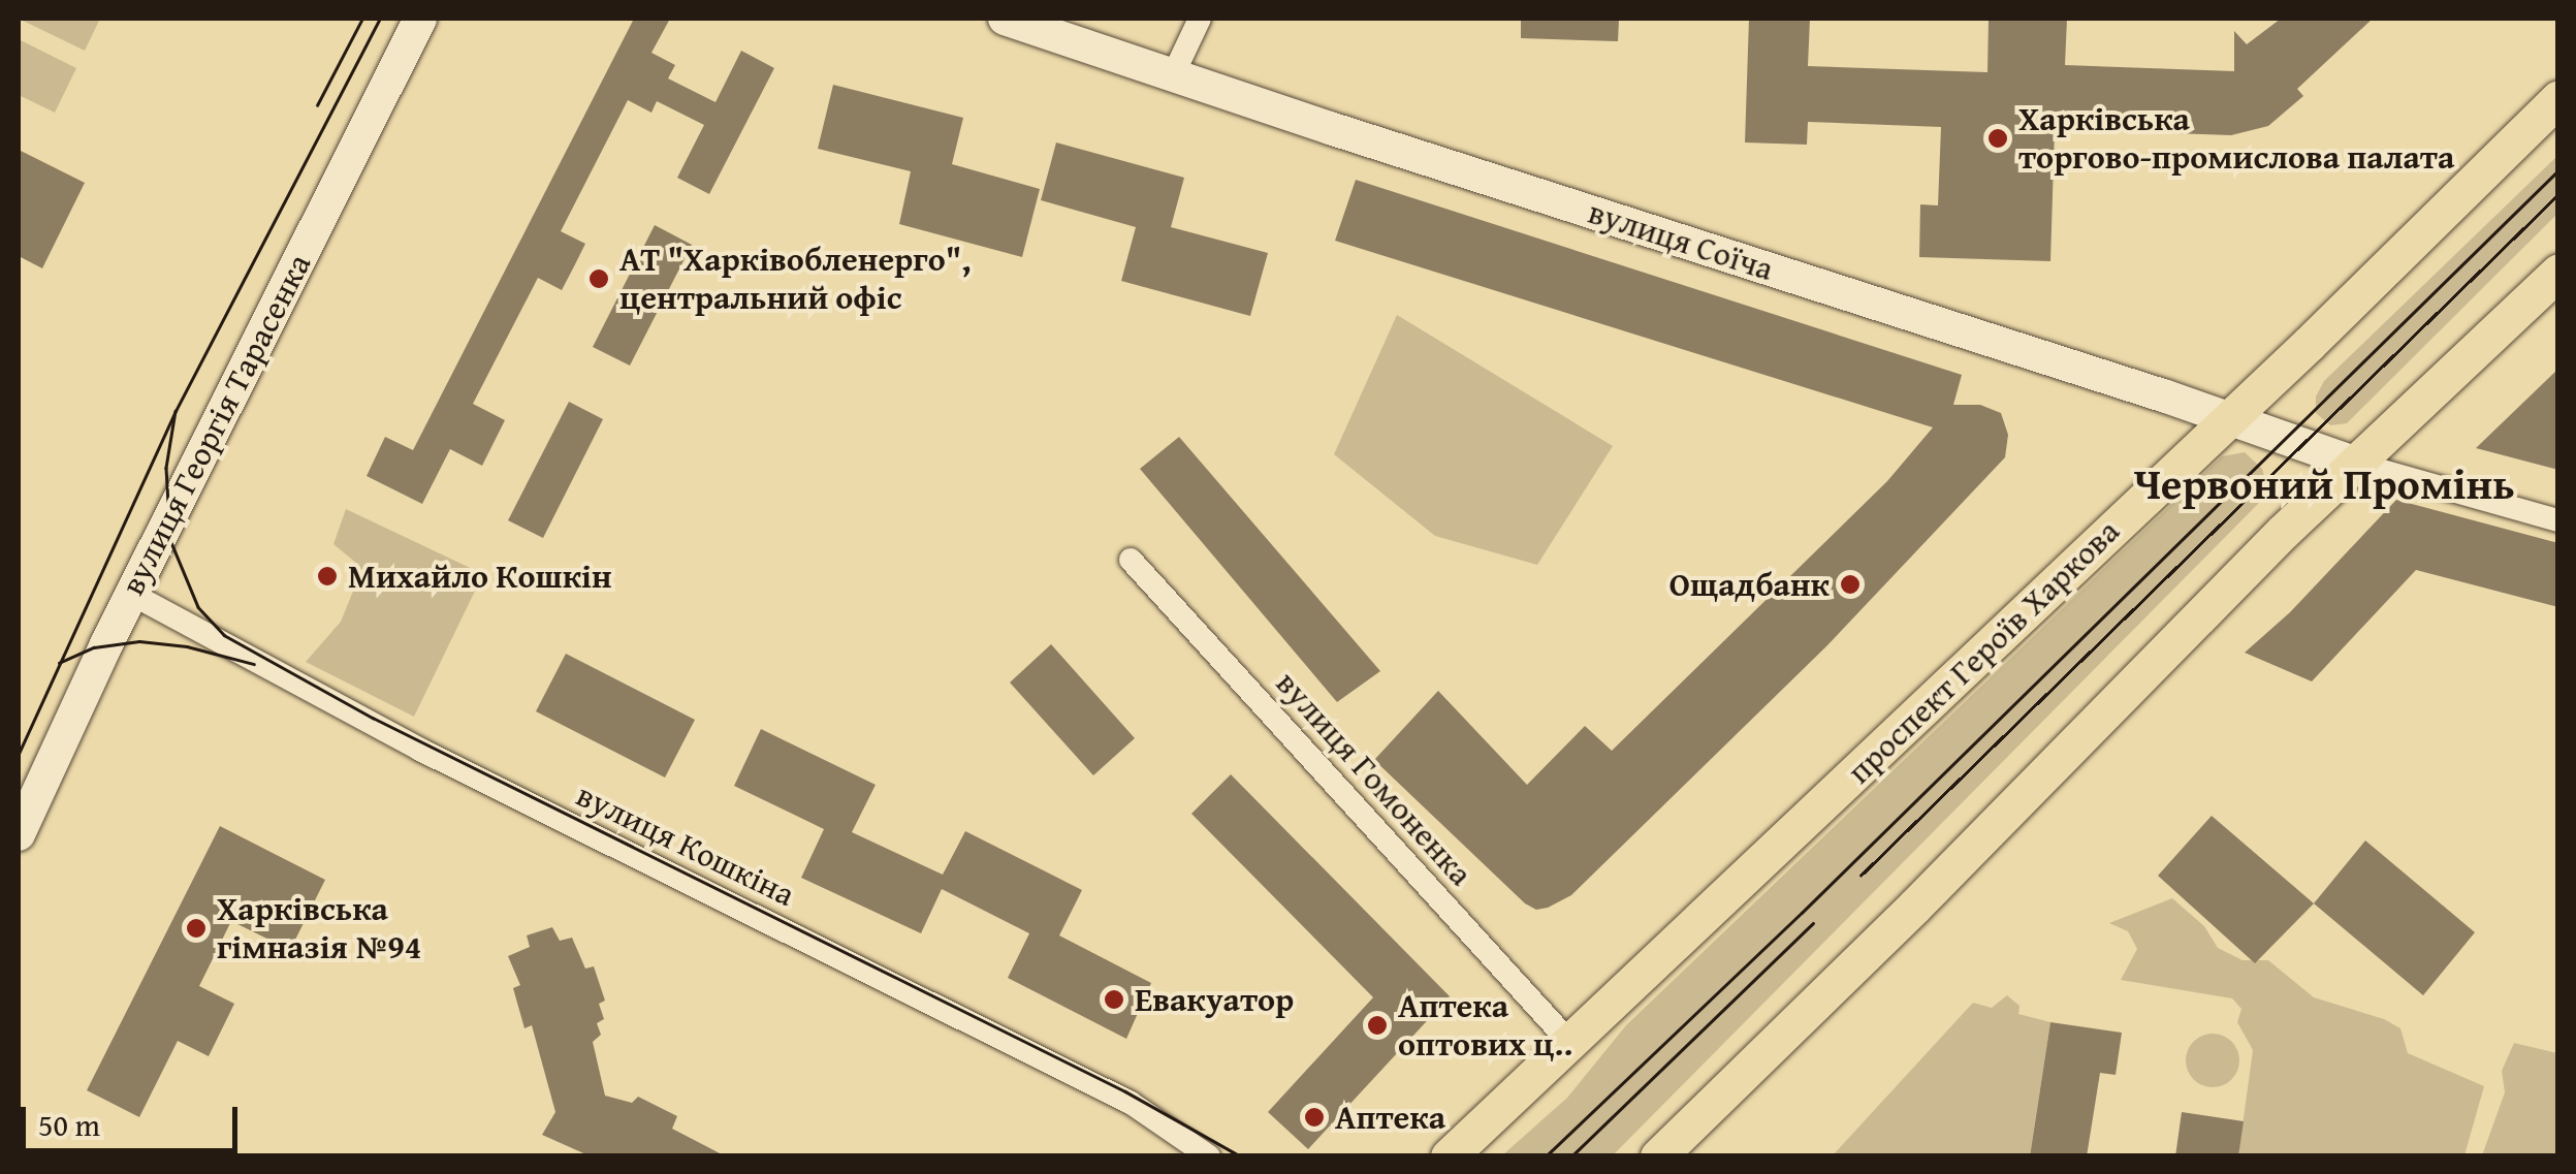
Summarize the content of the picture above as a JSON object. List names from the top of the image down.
{
  "streets": {
    "main road": ["проспект Героїв Харкова"],
    "street": [
      "вулиця Соїча",
      "вулиця Георгія Тарасенка",
      "вулиця Гомоненка",
      "вулиця Кошкіна"
    ]
  },
  "crossings": [
    ["вулиця Соїча", "проспект Героїв Харкова"],
    ["вулиця Георгія Тарасенка", "вулиця Кошкіна"],
    ["проспект Героїв Харкова", "вулиця Гомоненка"]
  ],
  "districts": ["Червоний Промінь"],
  "places": [
    "Харківська торгово-промислова палата",
    "АТ \"Харківобленерго\", центральний офіс",
    "Михайло Кошкін",
    "Ощадбанк",
    "Харківська гімназія №94",
    "Евакуатор",
    "Аптека оптових ц‥",
    "Аптека"
  ],
  "scale_bar": "50 m"
}
